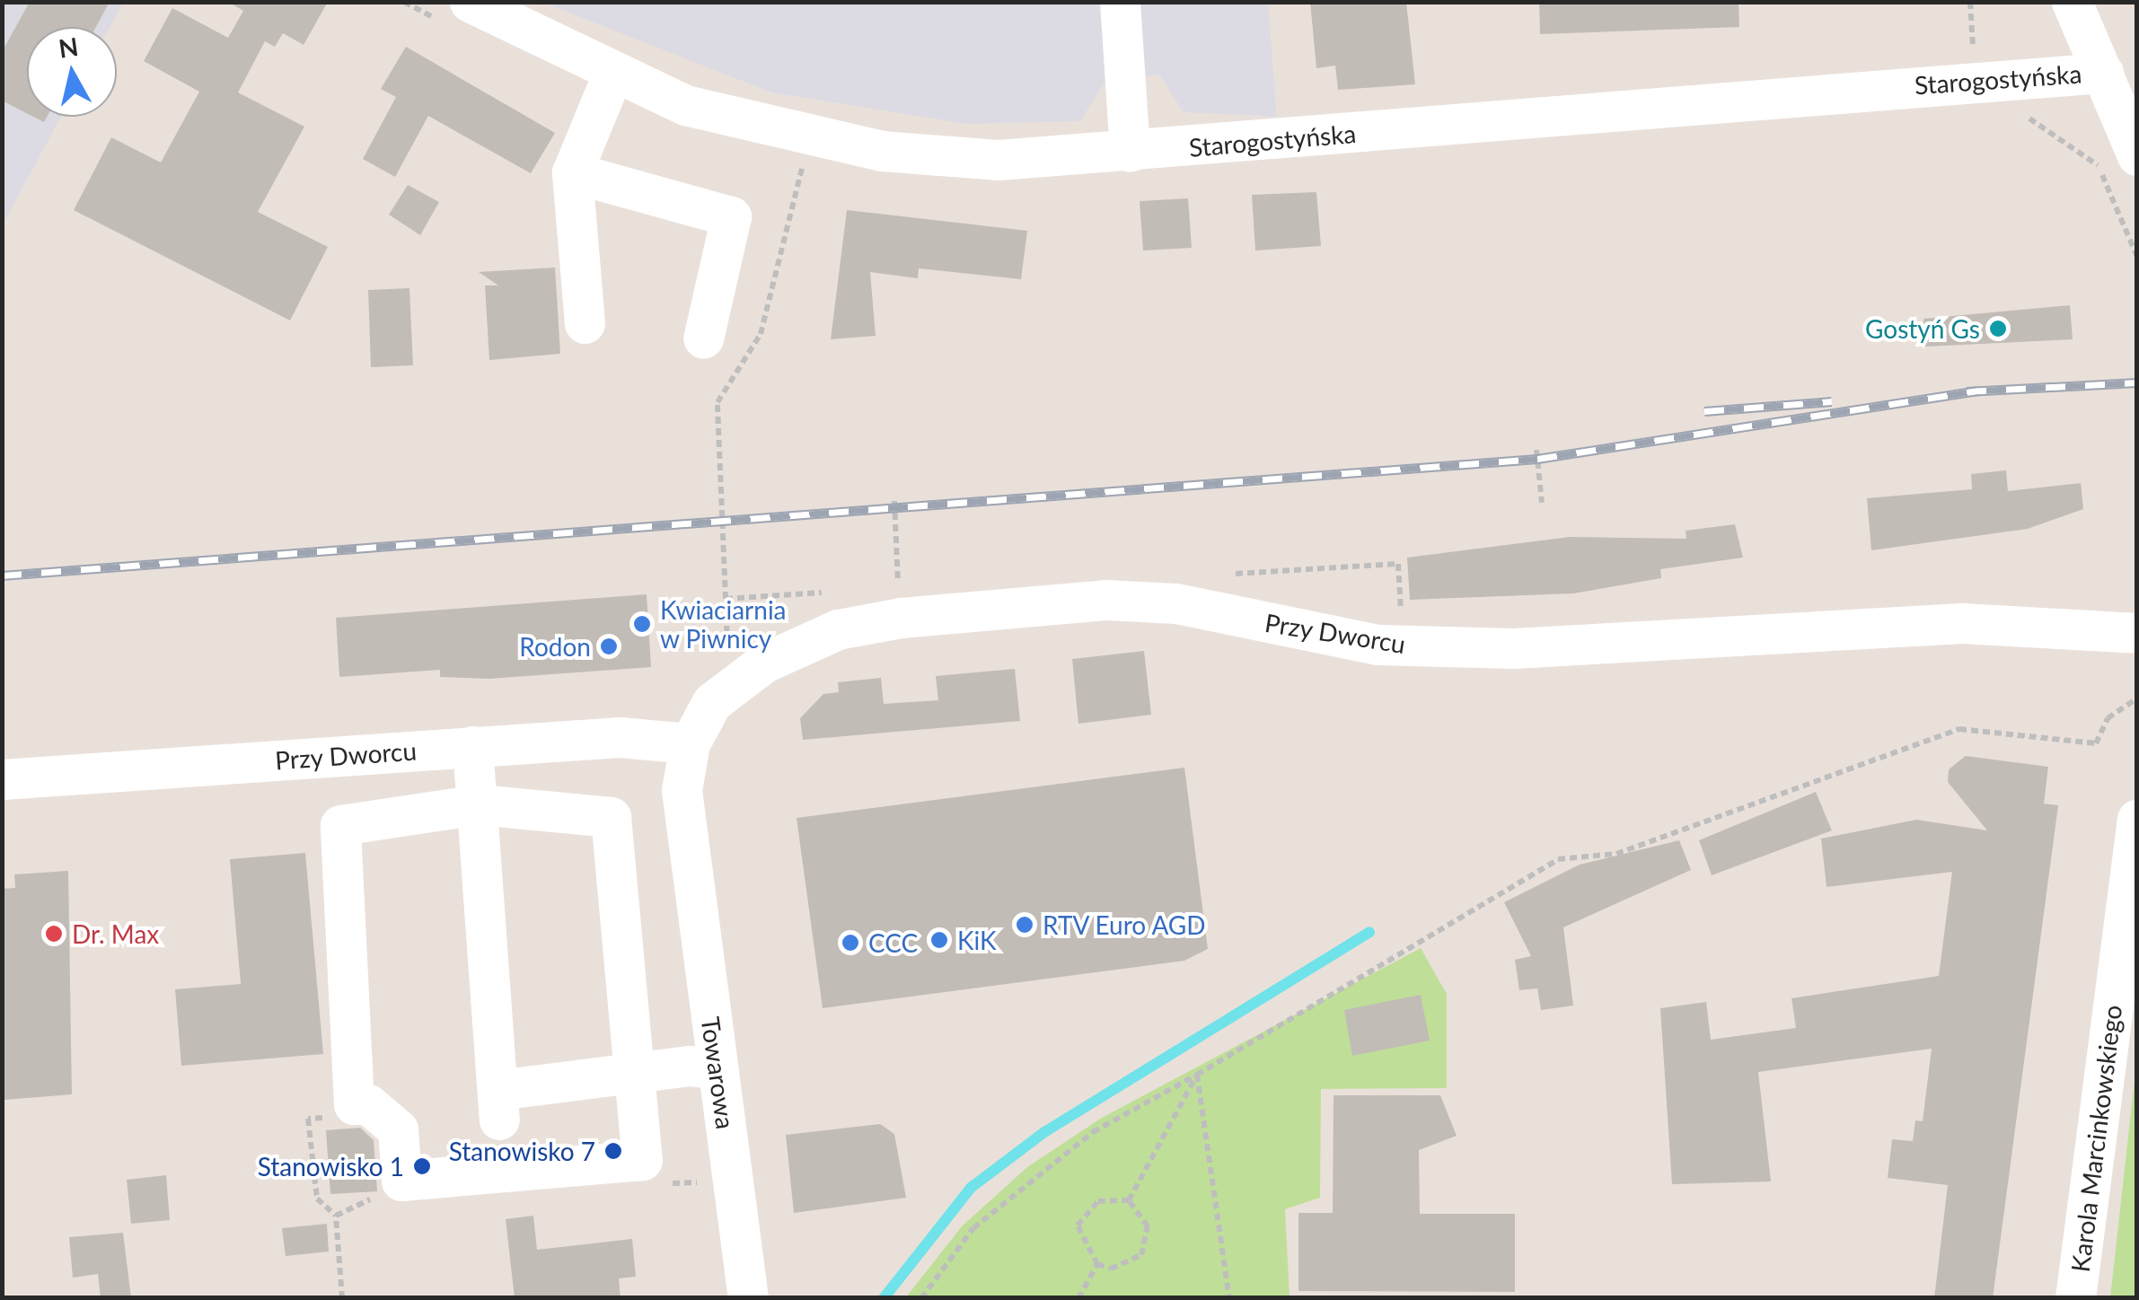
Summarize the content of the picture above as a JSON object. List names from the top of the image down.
{
  "streets": {
    "street": [
      "Starogostyńska",
      "Przy Dworcu",
      "Towarowa",
      "Karola Marcinkowskiego"
    ]
  },
  "crossings": [
    ["Przy Dworcu", "Towarowa"]
  ],
  "places": [
    "Gostyń Gs",
    "Kwiaciarnia w Piwnicy",
    "Rodon",
    "RTV Euro AGD",
    "Dr. Max",
    "KiK",
    "CCC",
    "Stanowisko 7",
    "Stanowisko 1"
  ],
  "north": "top"
}
